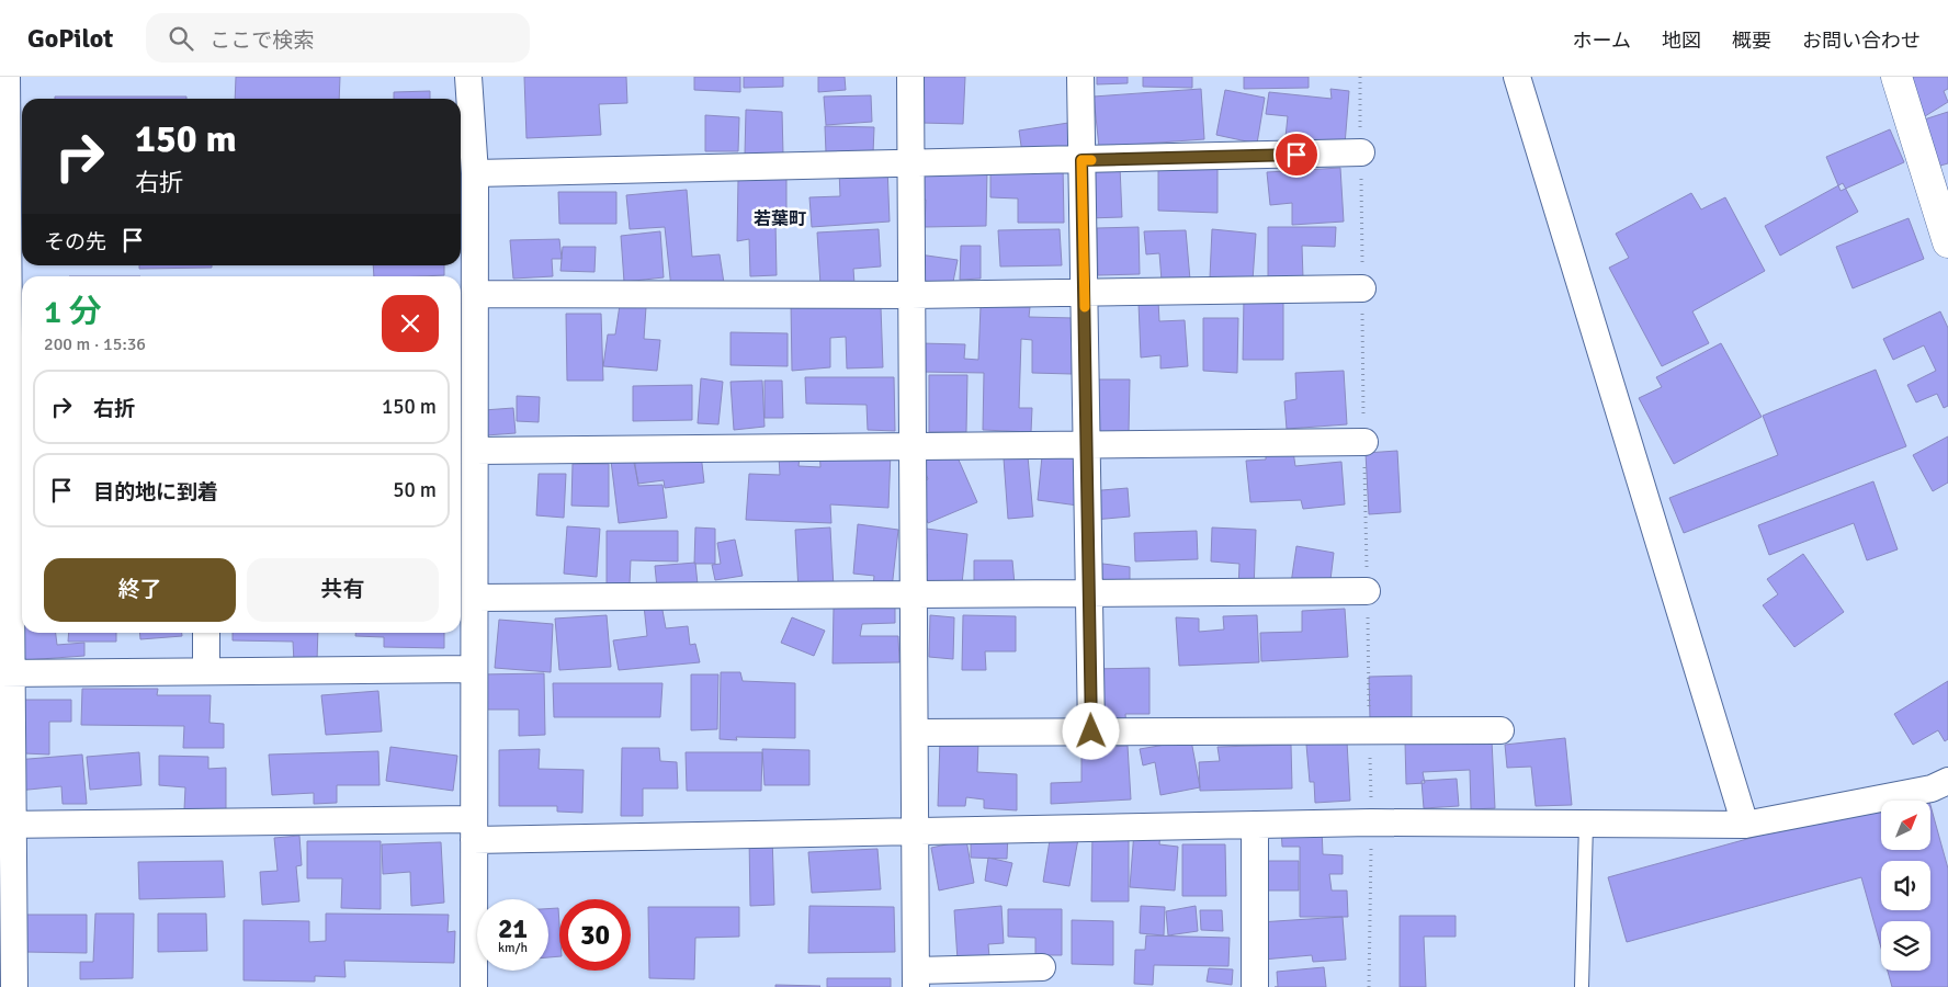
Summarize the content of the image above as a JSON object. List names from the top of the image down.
{
  "districts": ["若葉町"],
  "north": "top right",
  "page": {
    "header": "GoPilot",
    "search": "ここで検索",
    "nav": [
      "ホーム",
      "地図",
      "概要",
      "お問い合わせ"
    ],
    "turn": ["150 m", "右折"],
    "then": "その先",
    "heading": ["1 分", "200 m · 15:36"],
    "list": [
      {
        "name": "右折",
        "value": "150 m"
      },
      {
        "name": "目的地に到着",
        "value": "50 m"
      }
    ],
    "buttons": ["終了", "共有"],
    "speed": "21 km/h",
    "limit": "30"
  }
}
